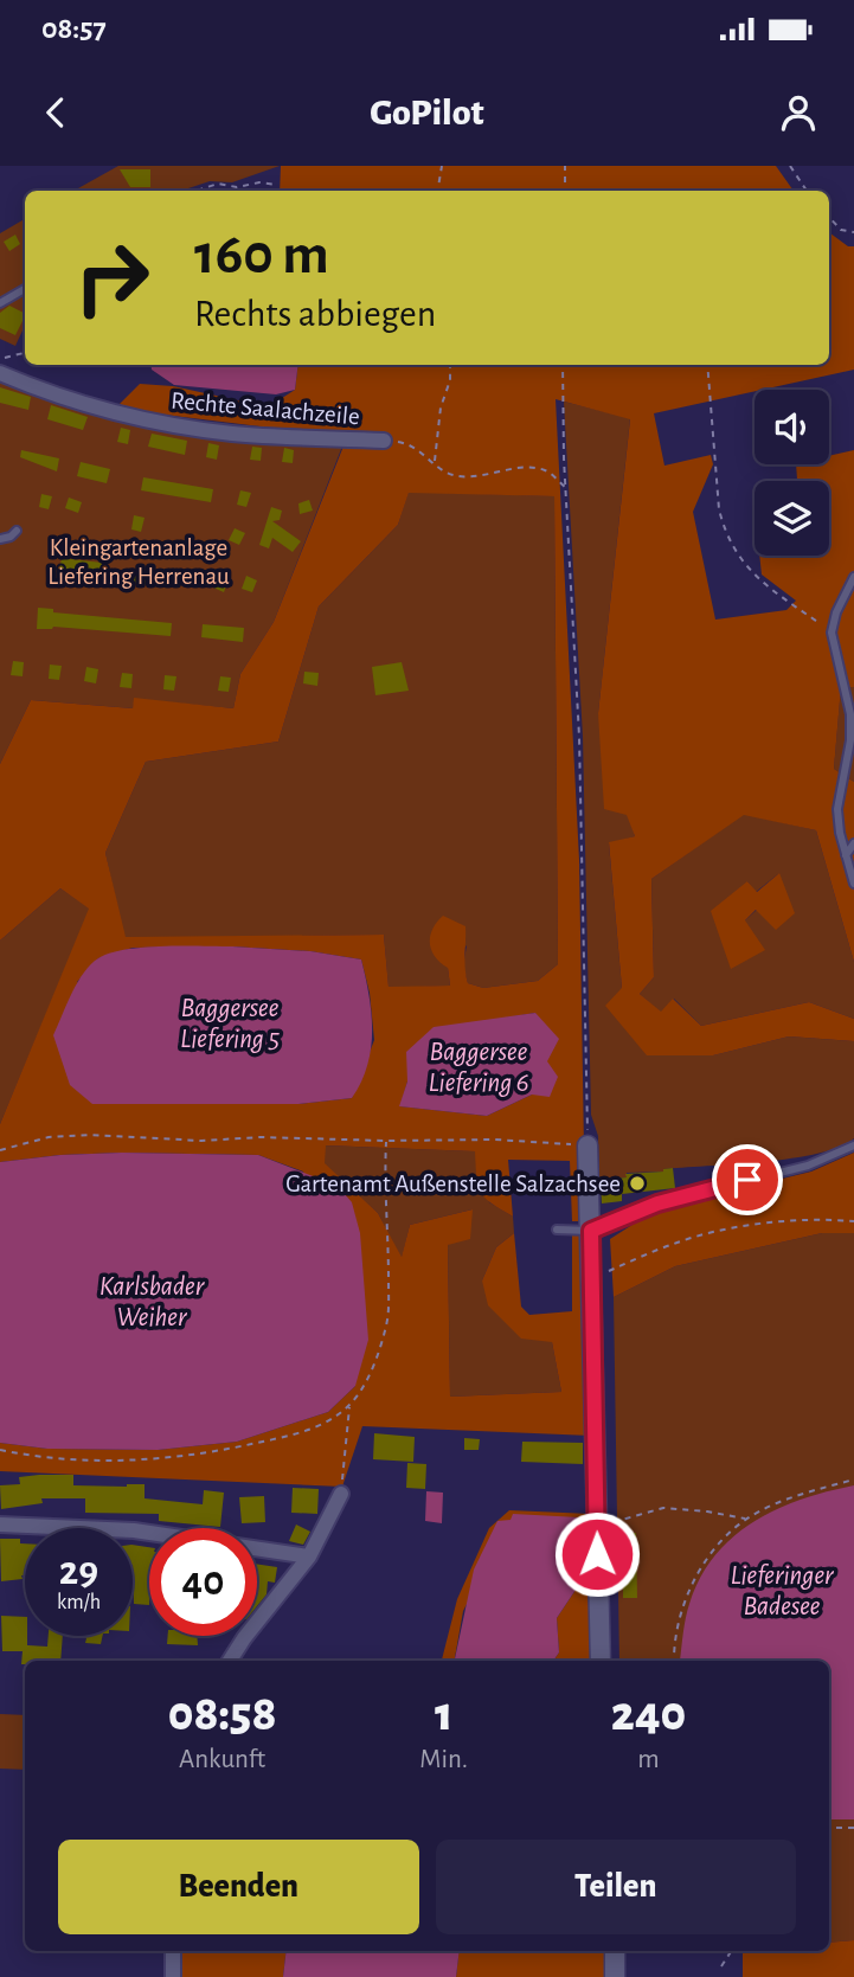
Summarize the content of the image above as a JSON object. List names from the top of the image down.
{
  "streets": {
    "street": ["Rechte Saalachzeile"]
  },
  "water": [
    "Baggersee Liefering 5",
    "Baggersee Liefering 6",
    "Karlsbader Weiher",
    "Lieferinger Badesee"
  ],
  "parks": ["Kleingartenanlage Liefering Herrenau"],
  "places": ["Gartenamt Außenstelle Salzachsee"],
  "page": {
    "status": "08:57",
    "header": "GoPilot",
    "turn": ["160 m", "Rechts abbiegen"],
    "speed": "29 km/h",
    "limit": "40",
    "eta": [
      "08:58",
      "Ankunft",
      "1",
      "Min.",
      "240",
      "m"
    ],
    "buttons": ["Beenden", "Teilen"]
  }
}
